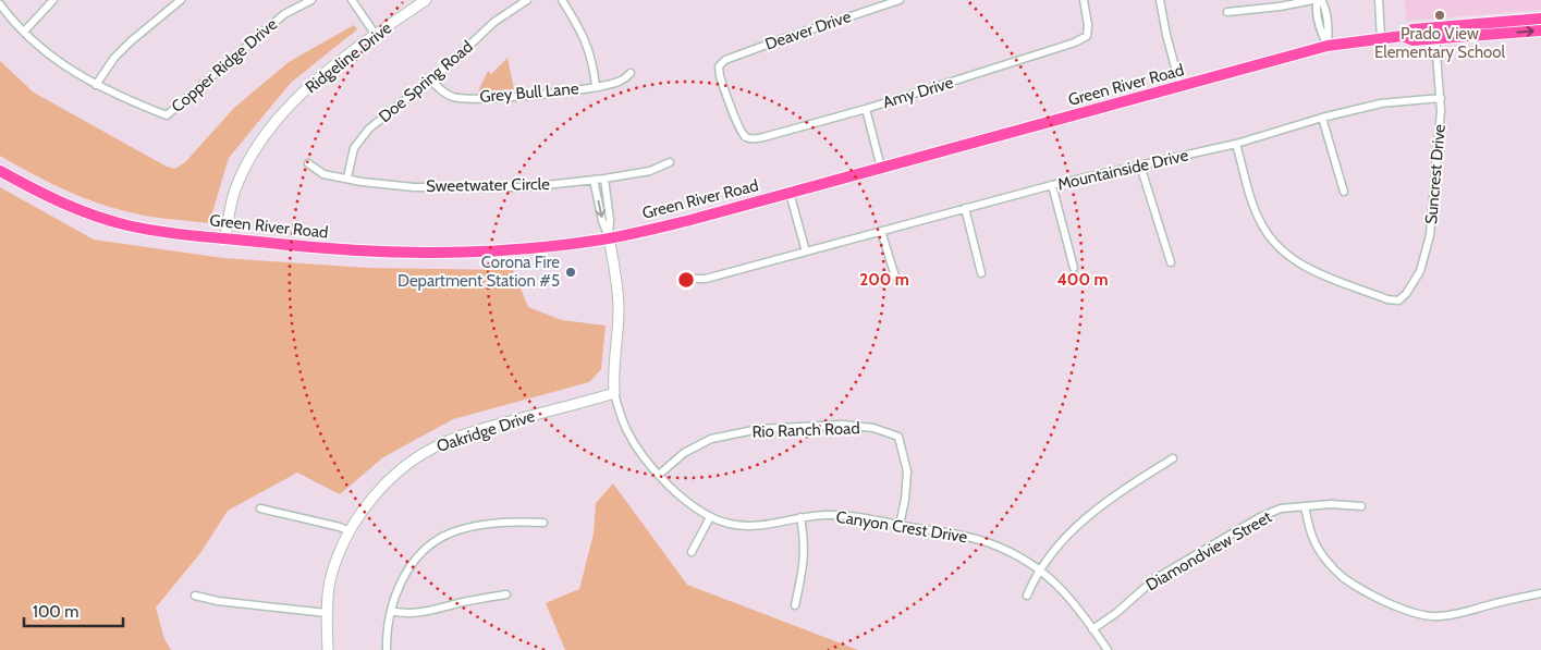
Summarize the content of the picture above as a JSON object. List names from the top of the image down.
{
  "streets": {
    "main road": ["Green River Road"],
    "street": [
      "Deaver Drive",
      "Ridgeline Drive",
      "Copper Ridge Drive",
      "Doe Spring Road",
      "Grey Bull Lane",
      "Amy Drive",
      "Mountainside Drive",
      "Suncrest Drive",
      "Sweetwater Circle",
      "Rio Ranch Road",
      "Oakridge Drive",
      "Canyon Crest Drive",
      "Diamondview Street"
    ]
  },
  "crossings": [
    ["Deaver Drive", "Amy Drive"],
    ["Ridgeline Drive", "Green River Road"],
    ["Doe Spring Road", "Grey Bull Lane"],
    ["Doe Spring Road", "Sweetwater Circle"],
    ["Green River Road", "Suncrest Drive"],
    ["Green River Road", "Canyon Crest Drive"],
    ["Mountainside Drive", "Suncrest Drive"],
    ["Sweetwater Circle", "Canyon Crest Drive"],
    ["Rio Ranch Road", "Canyon Crest Drive"],
    ["Oakridge Drive", "Canyon Crest Drive"],
    ["Canyon Crest Drive", "Diamondview Street"]
  ],
  "places": ["Prado View Elementary School", "Corona Fire Department Station #5"],
  "scale_bar": "100 m",
  "rings": ["200 m", "400 m"]
}
